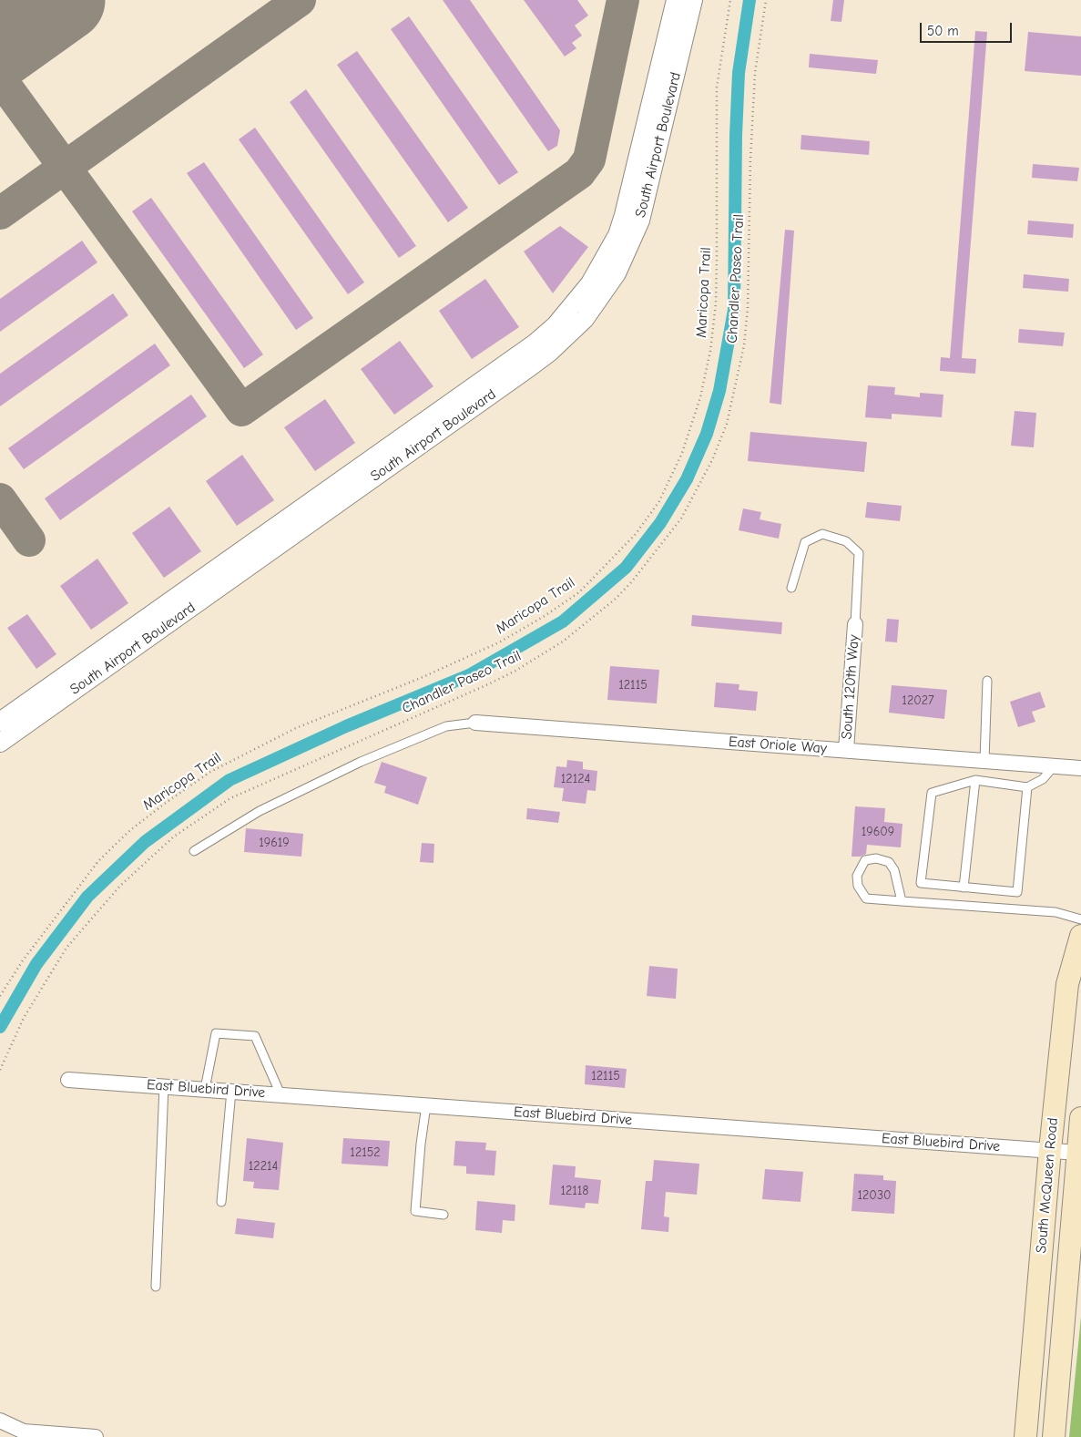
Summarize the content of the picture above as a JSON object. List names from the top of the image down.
{
  "streets": {
    "main road": ["South McQueen Road"],
    "street": [
      "South Airport Boulevard",
      "South 120th Way",
      "East Oriole Way",
      "East Bluebird Drive"
    ],
    "path": ["Chandler Paseo Trail", "Maricopa Trail"]
  },
  "crossings": [
    ["South 120th Way", "East Oriole Way"],
    ["East Bluebird Drive", "South McQueen Road"]
  ],
  "house_numbers": [
    "12115",
    "12027",
    "12124",
    "19609",
    "19619",
    "12115",
    "12152",
    "12214",
    "12118",
    "12030"
  ],
  "scale_bar": "50 m"
}
